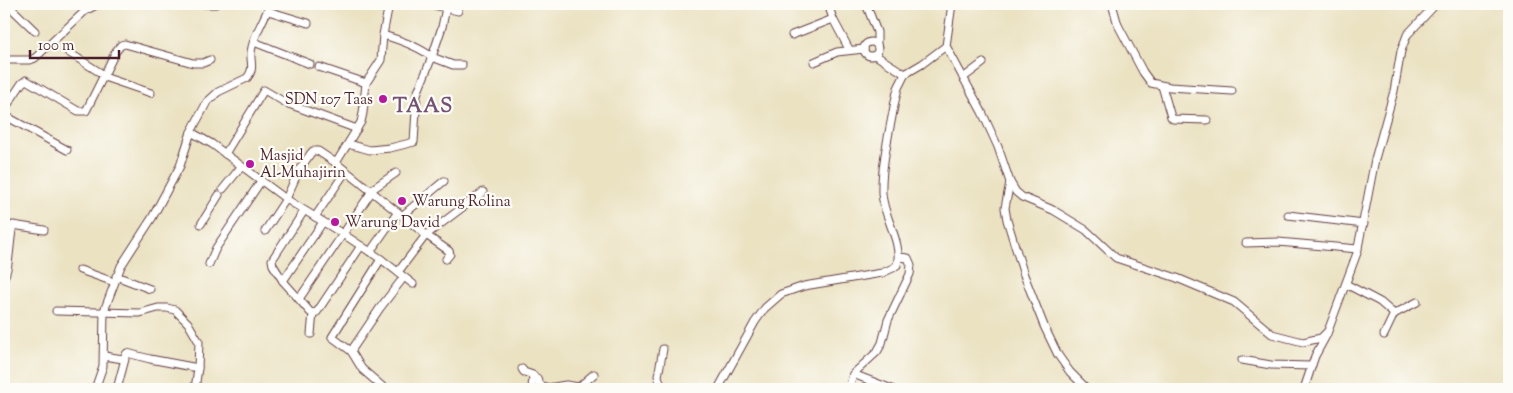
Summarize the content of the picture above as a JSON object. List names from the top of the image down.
{
  "districts": ["TAAS"],
  "places": [
    "SDN 107 Taas",
    "Masjid Al-Muhajirin",
    "Warung Rolina",
    "Warung David"
  ],
  "scale_bar": "100 m"
}
